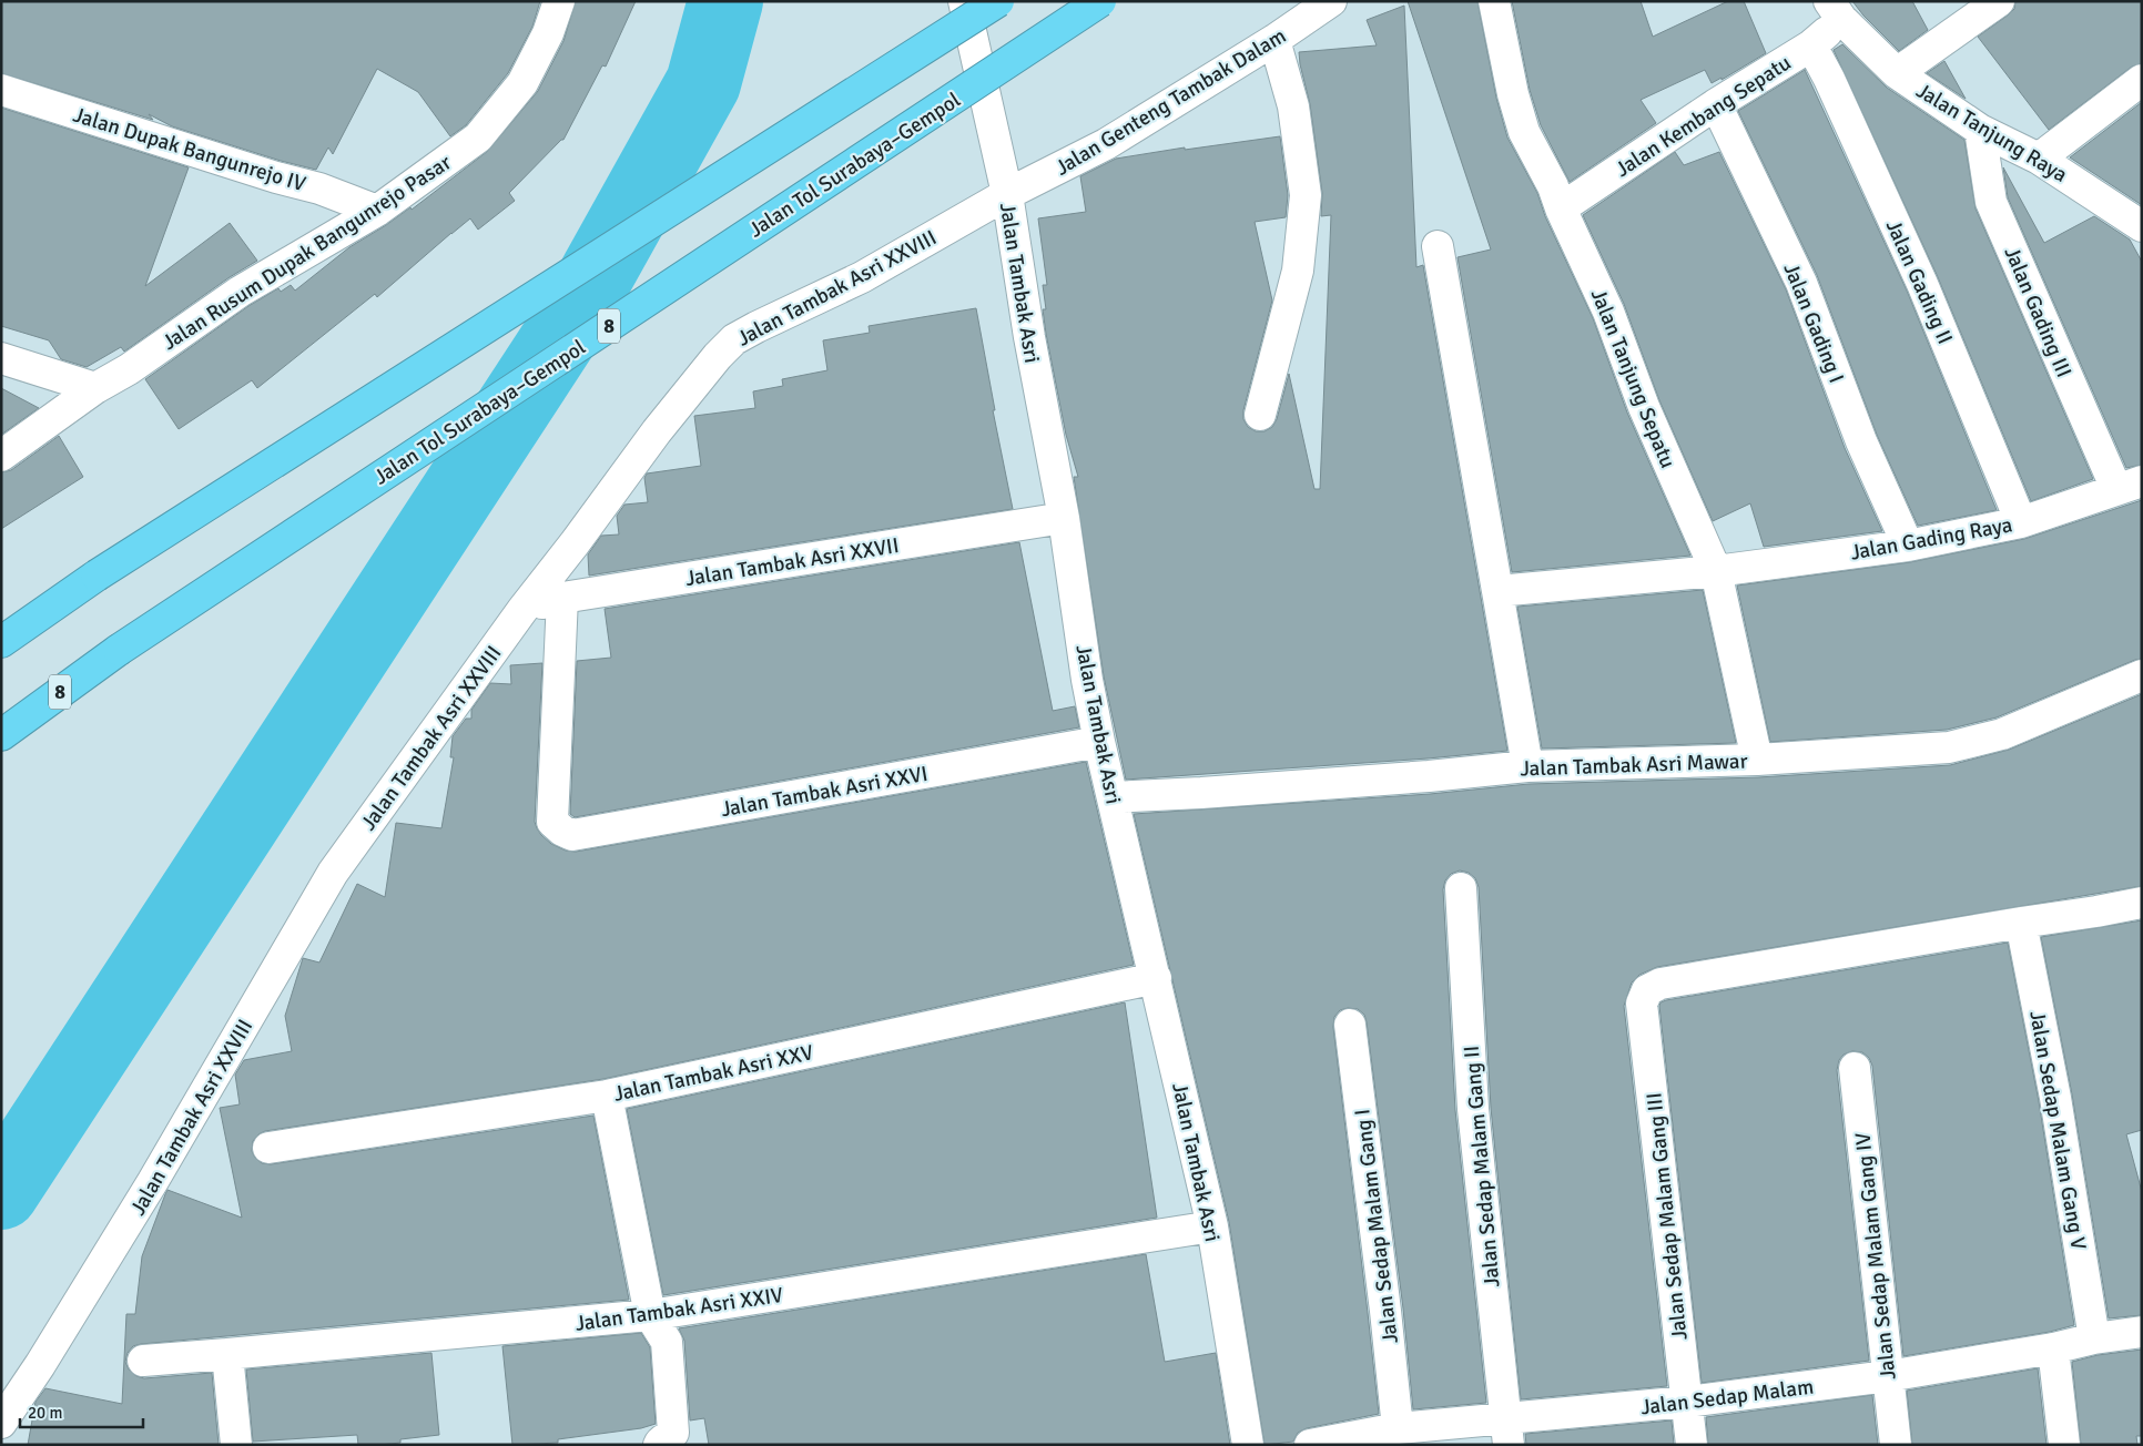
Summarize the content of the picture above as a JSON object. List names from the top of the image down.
{
  "streets": {
    "highway": ["Jalan Tol Surabaya–Gempol", "8"],
    "street": [
      "Jalan Genteng Tambak Dalam",
      "Jalan Kembang Sepatu",
      "Jalan Tanjung Raya",
      "Jalan Dupak Bangunrejo IV",
      "Jalan Rusum Dupak Bangunrejo Pasar",
      "Jalan Gading II",
      "Jalan Tambak Asri",
      "Jalan Tambak Asri XXVIII",
      "Jalan Gading III",
      "Jalan Gading I",
      "Jalan Tanjung Sepatu",
      "Jalan Gading Raya",
      "Jalan Tambak Asri XXVII",
      "Jalan Tambak Asri Mawar",
      "Jalan Tambak Asri XXVI",
      "Jalan Tambak Asri XXV",
      "Jalan Sedap Malam Gang V",
      "Jalan Sedap Malam Gang II",
      "Jalan Sedap Malam Gang III",
      "Jalan Sedap Malam Gang I",
      "Jalan Sedap Malam Gang IV",
      "Jalan Tambak Asri XXIV",
      "Jalan Sedap Malam"
    ]
  },
  "crossings": [
    ["Jalan Genteng Tambak Dalam", "Jalan Tambak Asri"],
    ["Jalan Genteng Tambak Dalam", "Jalan Tambak Asri XXVIII"],
    ["Jalan Kembang Sepatu", "Jalan Tanjung Raya"],
    ["Jalan Kembang Sepatu", "Jalan Gading II"],
    ["Jalan Kembang Sepatu", "Jalan Gading I"],
    ["Jalan Kembang Sepatu", "Jalan Tanjung Sepatu"],
    ["Jalan Tanjung Raya", "Jalan Gading III"],
    ["Jalan Dupak Bangunrejo IV", "Jalan Rusum Dupak Bangunrejo Pasar"],
    ["Jalan Gading II", "Jalan Gading Raya"],
    ["Jalan Tambak Asri", "Jalan Tambak Asri XXVIII"],
    ["Jalan Tambak Asri", "Jalan Tambak Asri XXVII"],
    ["Jalan Tambak Asri", "Jalan Tambak Asri Mawar"],
    ["Jalan Tambak Asri", "Jalan Tambak Asri XXVI"],
    ["Jalan Tambak Asri", "Jalan Tambak Asri XXV"],
    ["Jalan Tambak Asri", "Jalan Tambak Asri XXIV"],
    ["Jalan Tambak Asri XXVIII", "Jalan Tambak Asri XXVII"],
    ["Jalan Gading III", "Jalan Gading Raya"],
    ["Jalan Gading I", "Jalan Gading Raya"],
    ["Jalan Tanjung Sepatu", "Jalan Gading Raya"],
    ["Jalan Tanjung Sepatu", "Jalan Tambak Asri Mawar"],
    ["Jalan Tambak Asri XXVII", "Jalan Tambak Asri XXVI"],
    ["Jalan Sedap Malam Gang V", "Jalan Sedap Malam Gang III"],
    ["Jalan Sedap Malam Gang V", "Jalan Sedap Malam"],
    ["Jalan Sedap Malam Gang II", "Jalan Sedap Malam"],
    ["Jalan Sedap Malam Gang III", "Jalan Sedap Malam"],
    ["Jalan Sedap Malam Gang I", "Jalan Sedap Malam"],
    ["Jalan Sedap Malam Gang IV", "Jalan Sedap Malam"]
  ],
  "scale_bar": "20 m"
}
